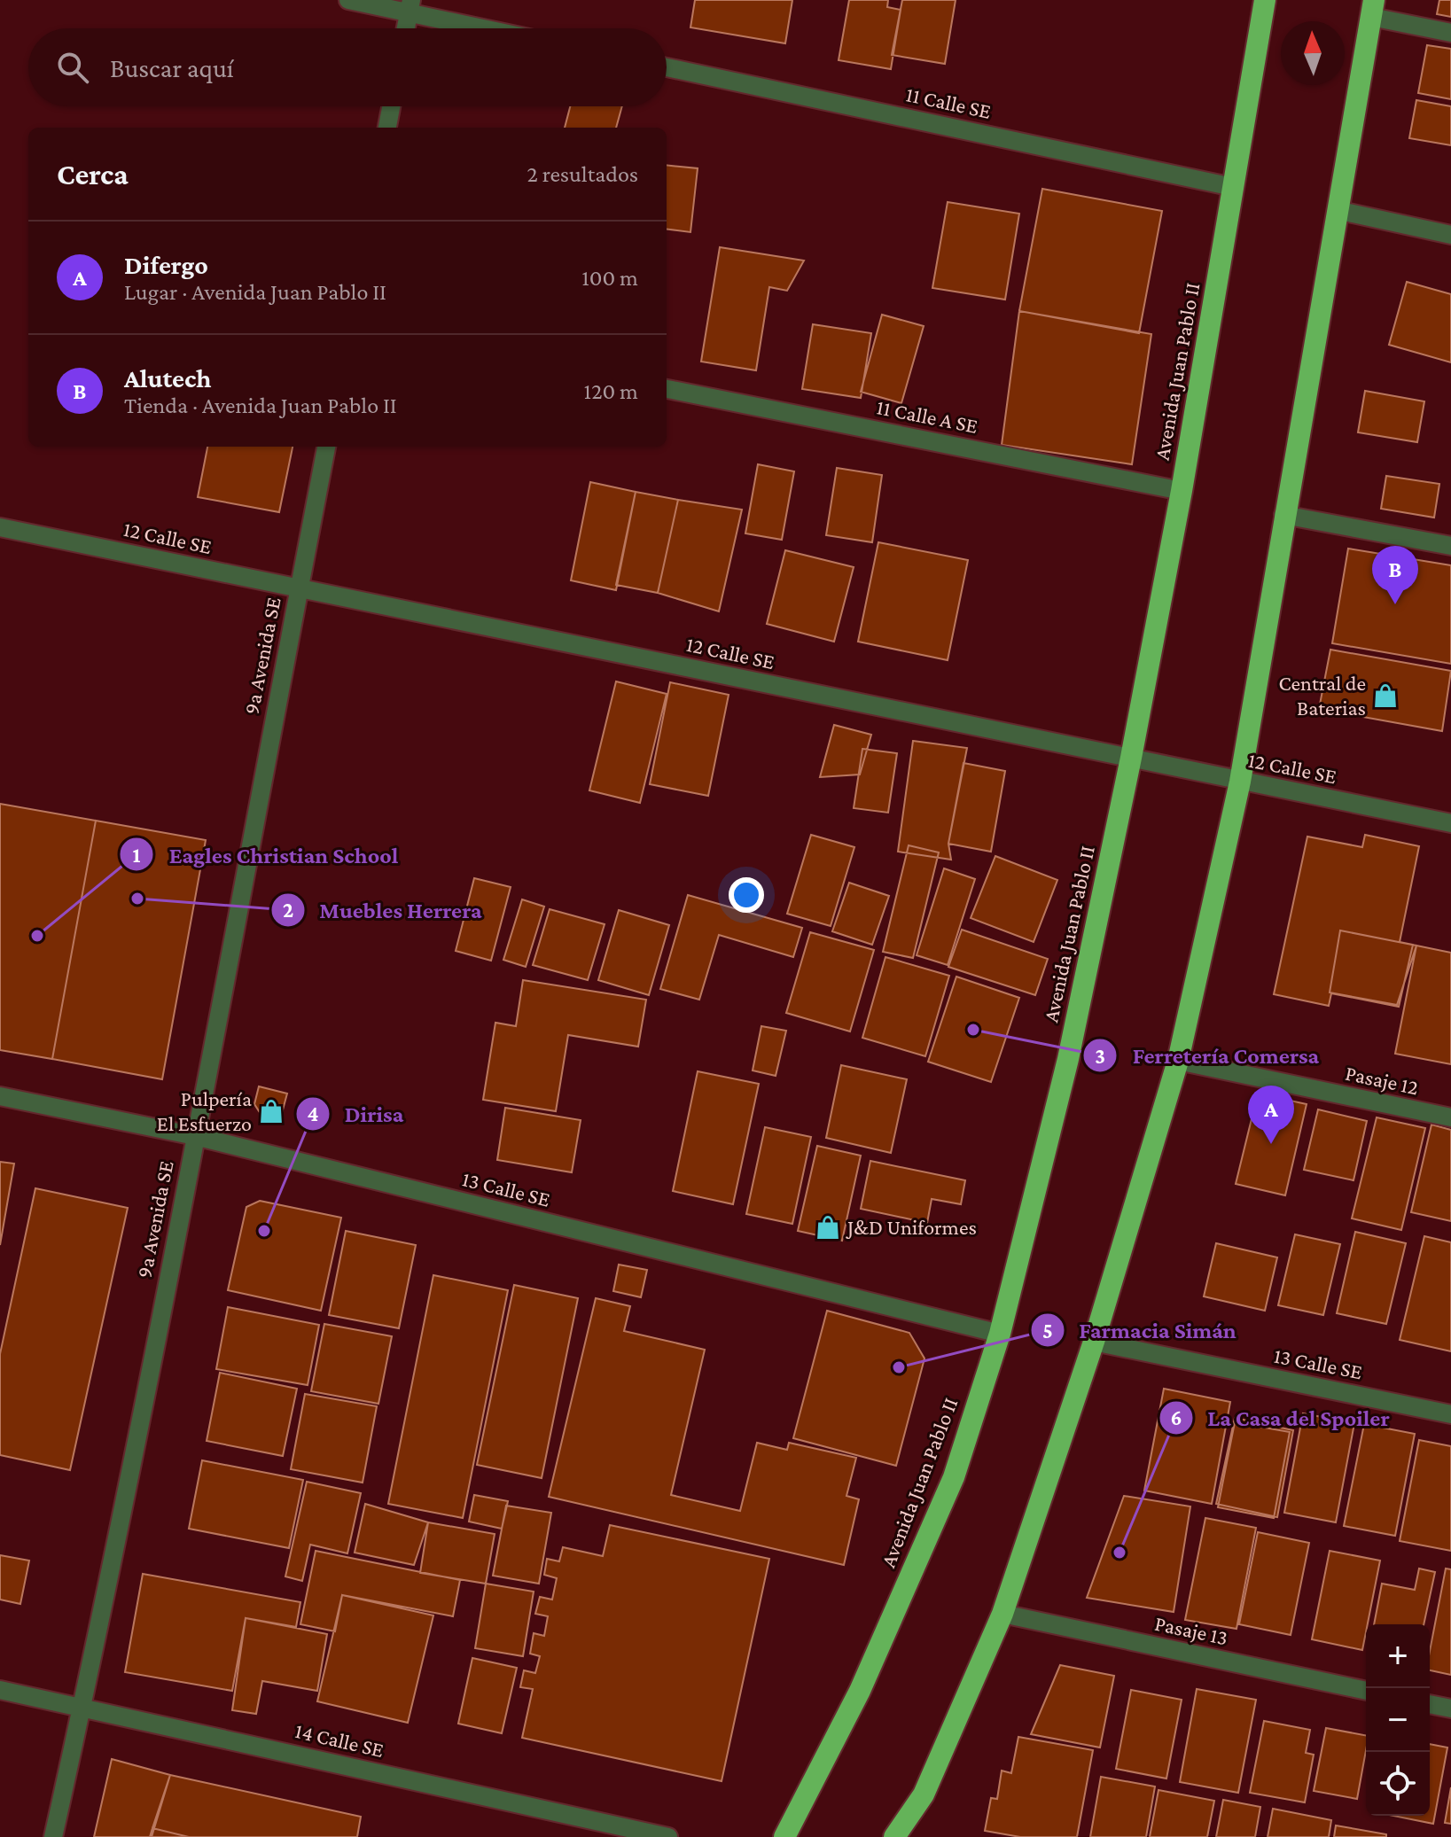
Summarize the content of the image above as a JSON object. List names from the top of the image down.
{
  "streets": {
    "highway": ["Avenida Juan Pablo II"],
    "street": [
      "11 Calle SE",
      "11 Calle A SE",
      "12 Calle SE",
      "9a Avenida SE",
      "Pasaje 12",
      "13 Calle SE",
      "Pasaje 13",
      "14 Calle SE"
    ]
  },
  "crossings": [
    ["11 Calle SE", "Avenida Juan Pablo II"],
    ["Avenida Juan Pablo II", "11 Calle A SE"],
    ["Avenida Juan Pablo II", "12 Calle SE"],
    ["Avenida Juan Pablo II", "13 Calle SE"],
    ["12 Calle SE", "9a Avenida SE"],
    ["9a Avenida SE", "13 Calle SE"],
    ["9a Avenida SE", "14 Calle SE"]
  ],
  "places": {
    "shop": ["Central de Baterias", "Pulpería El Esfuerzo", "J&D Uniformes"],
    "other": [
      "Muebles Herrera",
      "Eagles Christian School",
      "Ferretería Comersa",
      "Dirisa",
      "Farmacia Simán",
      "La Casa del Spoiler"
    ]
  },
  "north": "top",
  "page": {
    "search": "Buscar aquí",
    "heading": ["Cerca", "2 resultados"],
    "list": [
      {
        "mark": "A",
        "name": "Difergo",
        "note": "Lugar · Avenida Juan Pablo II",
        "value": "100 m"
      },
      {
        "mark": "B",
        "name": "Alutech",
        "note": "Tienda · Avenida Juan Pablo II",
        "value": "120 m"
      }
    ],
    "pins": ["B", "A"],
    "map_buttons": ["+", "−"]
  }
}
